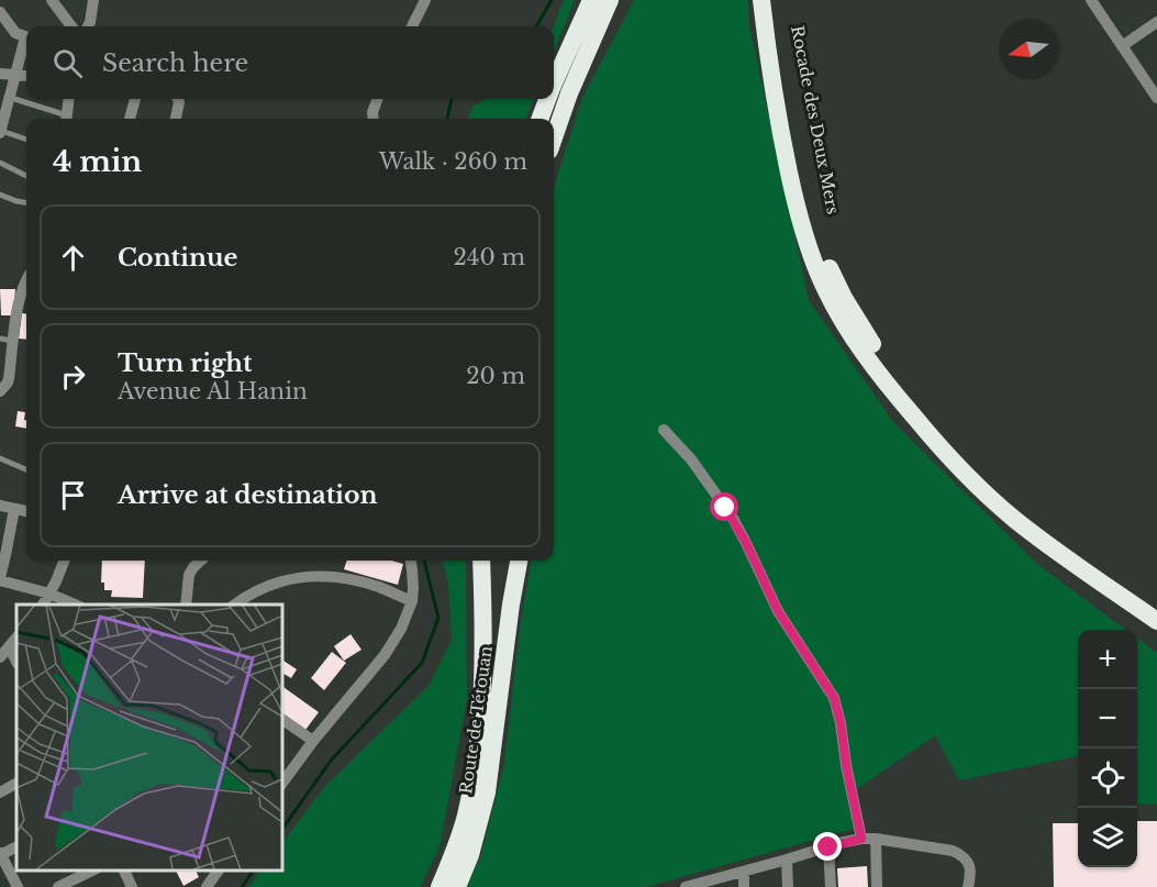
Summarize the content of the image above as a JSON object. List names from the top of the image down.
{
  "streets": {
    "highway": ["Rocade des Deux Mers", "Route de Tétouan"]
  },
  "north": "left",
  "page": {
    "search": "Search here",
    "heading": ["4 min", "Walk · 260 m"],
    "list": [
      ["Continue", "240 m"],
      ["Turn right", "Avenue Al Hanin", "20 m"],
      "Arrive at destination"
    ],
    "map_buttons": ["+", "−"]
  }
}
